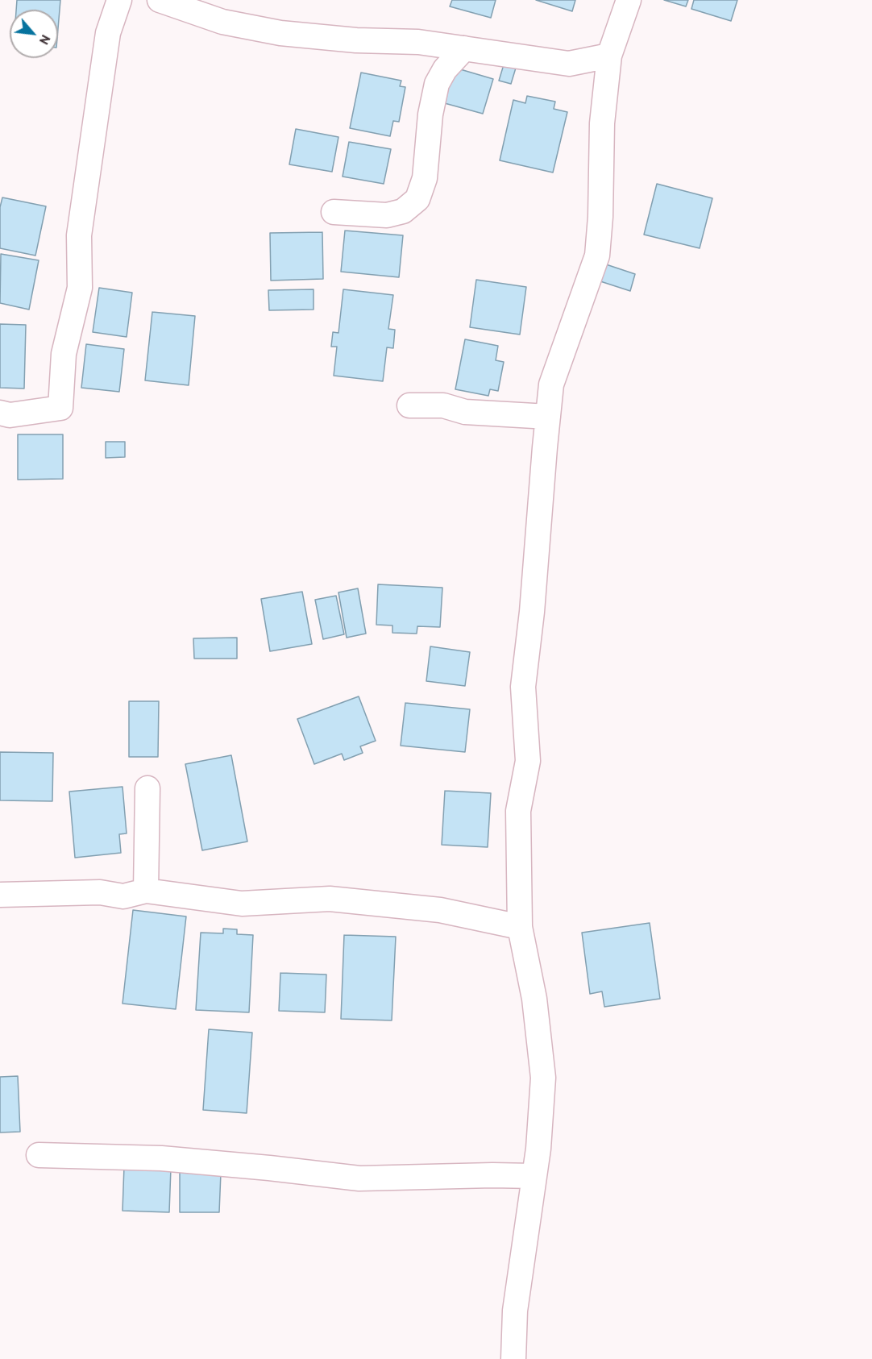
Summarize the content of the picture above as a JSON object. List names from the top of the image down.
{
  "north": "bottom right"
}
